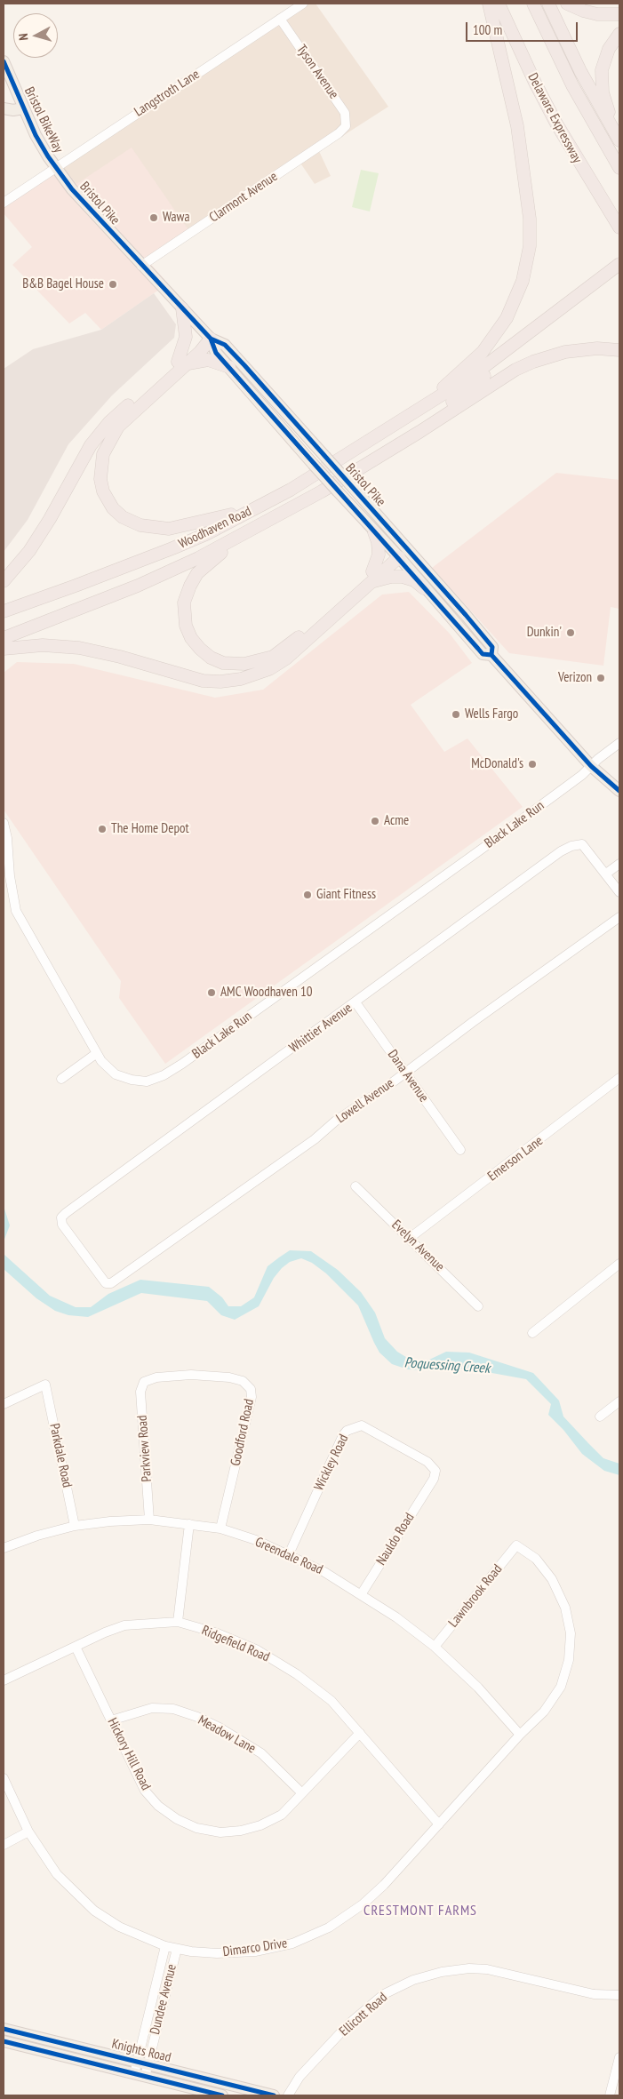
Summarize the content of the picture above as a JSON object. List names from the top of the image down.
{
  "streets": {
    "highway": ["Delaware Expressway", "Woodhaven Road"],
    "main road": ["Bristol Pike", "Knights Road"],
    "street": [
      "Tyson Avenue",
      "Langstroth Lane",
      "Clarmont Avenue",
      "Black Lake Run",
      "Whittier Avenue",
      "Dana Avenue",
      "Lowell Avenue",
      "Emerson Lane",
      "Evelyn Avenue",
      "Goodford Road",
      "Parkview Road",
      "Parkdale Road",
      "Wickley Road",
      "Nauldo Road",
      "Greendale Road",
      "Lawnbrook Road",
      "Ridgefield Road",
      "Meadow Lane",
      "Hickory Hill Road",
      "Dimarco Drive",
      "Dundee Avenue",
      "Ellicott Road"
    ],
    "cycle path": ["Bristol BikeWay"]
  },
  "crossings": [
    ["Tyson Avenue", "Langstroth Lane"],
    ["Tyson Avenue", "Clarmont Avenue"],
    ["Langstroth Lane", "Bristol Pike"],
    ["Clarmont Avenue", "Bristol Pike"],
    ["Bristol Pike", "Black Lake Run"],
    ["Whittier Avenue", "Dana Avenue"],
    ["Whittier Avenue", "Lowell Avenue"],
    ["Dana Avenue", "Lowell Avenue"],
    ["Emerson Lane", "Evelyn Avenue"],
    ["Goodford Road", "Parkview Road"],
    ["Goodford Road", "Greendale Road"],
    ["Parkview Road", "Greendale Road"],
    ["Parkdale Road", "Greendale Road"],
    ["Wickley Road", "Nauldo Road"],
    ["Wickley Road", "Greendale Road"],
    ["Nauldo Road", "Greendale Road"],
    ["Greendale Road", "Lawnbrook Road"],
    ["Greendale Road", "Dimarco Drive"],
    ["Lawnbrook Road", "Dimarco Drive"],
    ["Ridgefield Road", "Hickory Hill Road"],
    ["Ridgefield Road", "Dimarco Drive"],
    ["Meadow Lane", "Hickory Hill Road"],
    ["Dimarco Drive", "Dundee Avenue"],
    ["Dundee Avenue", "Knights Road"]
  ],
  "districts": ["CRESTMONT FARMS"],
  "water": ["Poquessing Creek"],
  "places": [
    "Wawa",
    "B&B Bagel House",
    "Dunkin'",
    "Verizon",
    "Wells Fargo",
    "McDonald's",
    "Acme",
    "The Home Depot",
    "Giant Fitness",
    "AMC Woodhaven 10"
  ],
  "scale_bar": "100 m",
  "north": "left"
}
